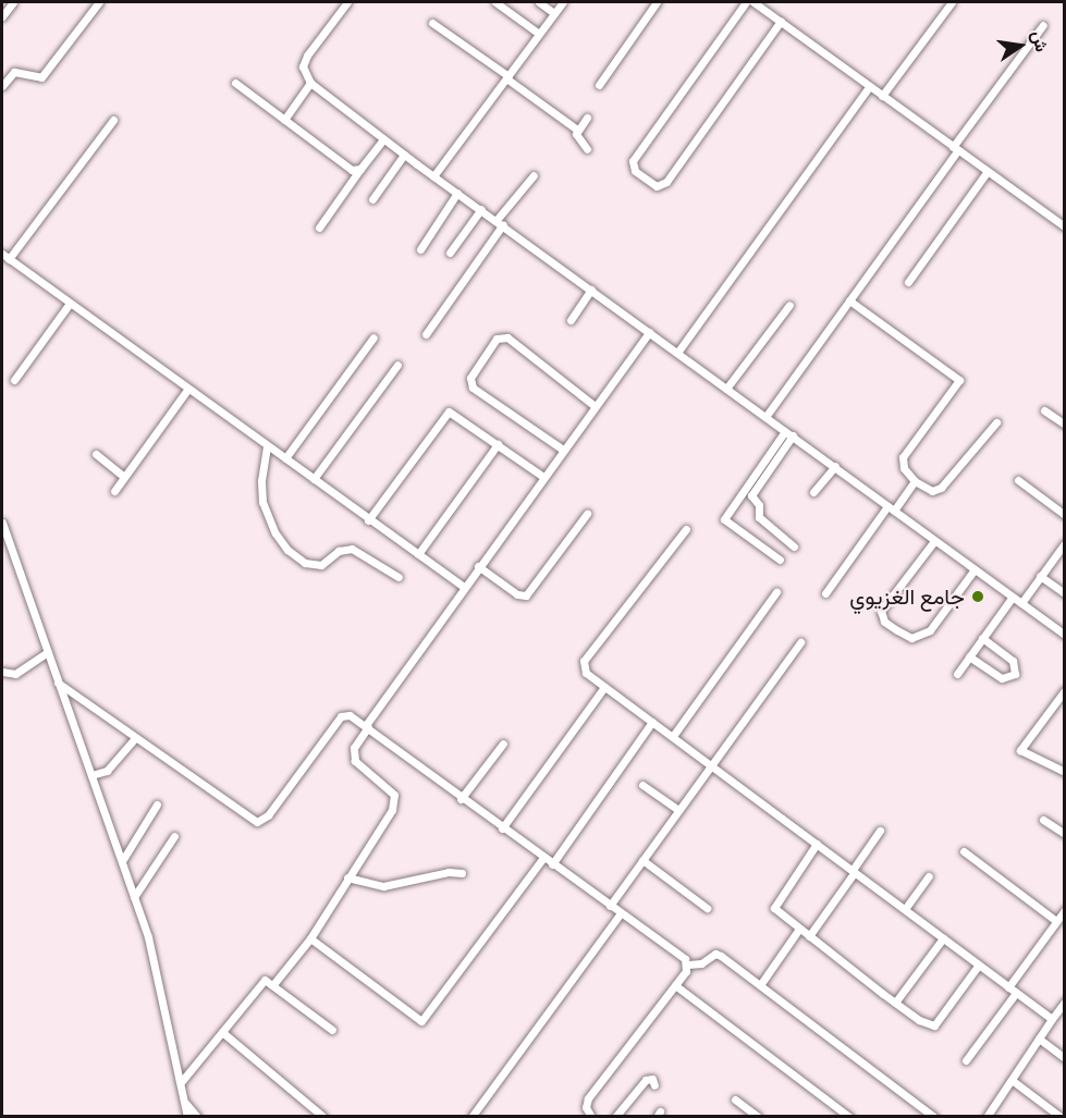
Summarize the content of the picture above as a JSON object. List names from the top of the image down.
{
  "places": ["جامع الغزيوي"],
  "north": "right"
}
